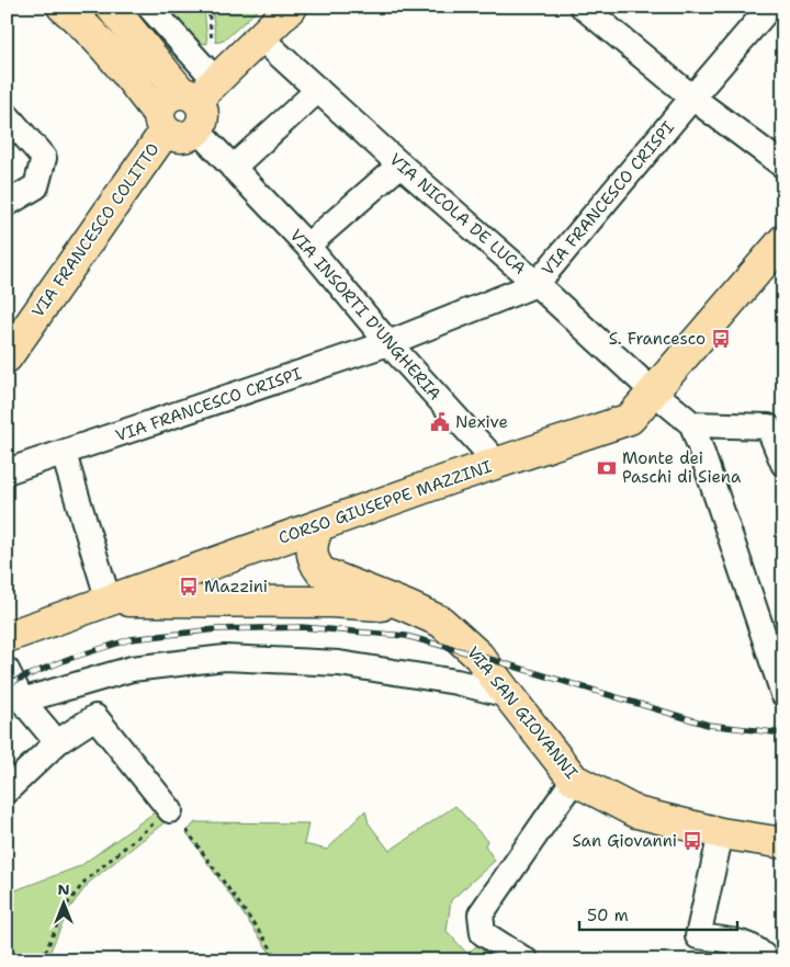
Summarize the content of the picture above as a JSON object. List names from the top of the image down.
{
  "streets": {
    "main road": ["VIA FRANCESCO COLITTO", "CORSO GIUSEPPE MAZZINI", "VIA SAN GIOVANNI"],
    "street": ["VIA FRANCESCO CRISPI", "VIA NICOLA DE LUCA", "VIA INSORTI D'UNGHERIA"]
  },
  "crossings": [
    ["VIA FRANCESCO CRISPI", "VIA NICOLA DE LUCA"],
    ["VIA FRANCESCO CRISPI", "VIA INSORTI D'UNGHERIA"],
    ["VIA NICOLA DE LUCA", "CORSO GIUSEPPE MAZZINI"],
    ["VIA FRANCESCO COLITTO", "VIA INSORTI D'UNGHERIA"],
    ["VIA INSORTI D'UNGHERIA", "CORSO GIUSEPPE MAZZINI"],
    ["CORSO GIUSEPPE MAZZINI", "VIA SAN GIOVANNI"]
  ],
  "places": {
    "bus stop": ["S. Francesco", "Mazzini", "San Giovanni"],
    "public building": ["Nexive"],
    "bank": ["Monte dei Paschi di Siena"]
  },
  "scale_bar": "50 m",
  "north": "top"
}
